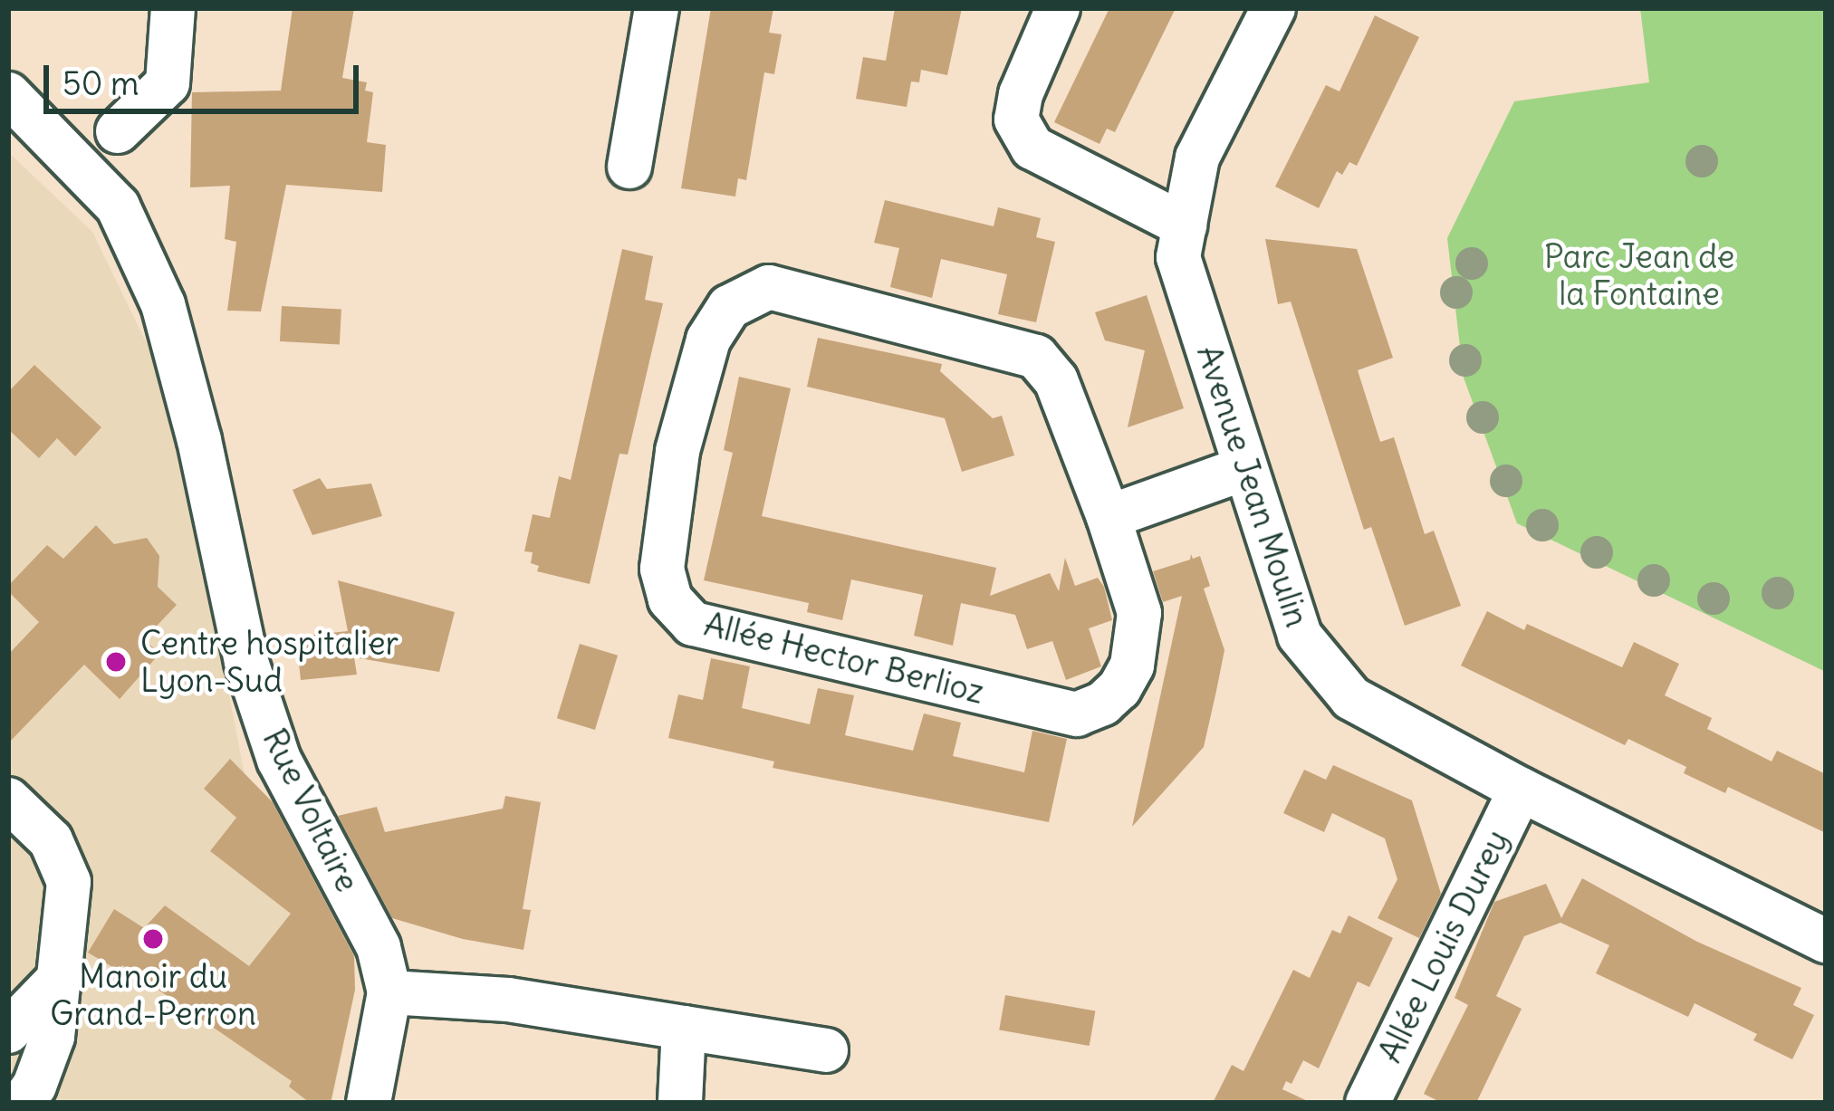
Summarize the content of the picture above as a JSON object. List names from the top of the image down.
{
  "streets": {
    "street": [
      "Avenue Jean Moulin",
      "Allée Hector Berlioz",
      "Rue Voltaire",
      "Allée Louis Durey"
    ]
  },
  "crossings": [
    ["Avenue Jean Moulin", "Allée Louis Durey"]
  ],
  "parks": ["Parc Jean de la Fontaine"],
  "places": ["Centre hospitalier Lyon-Sud", "Manoir du Grand-Perron"],
  "scale_bar": "50 m"
}
